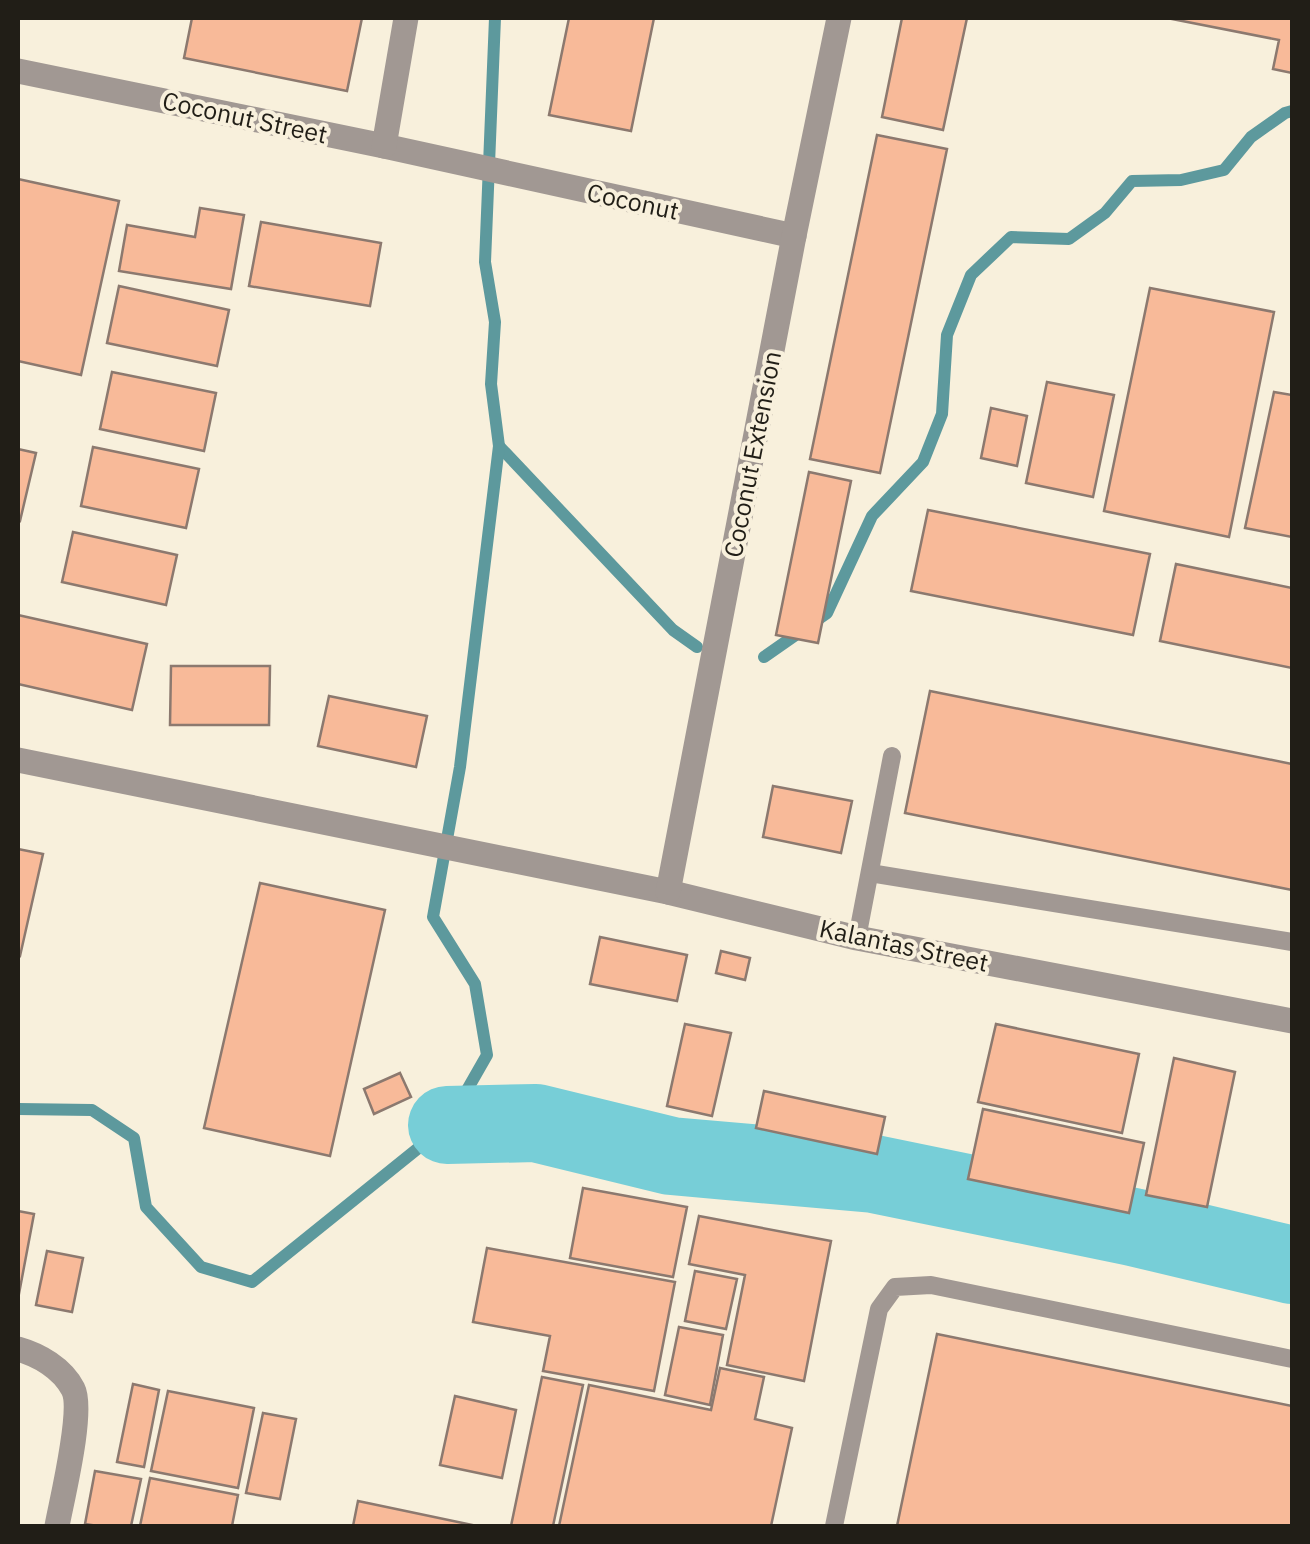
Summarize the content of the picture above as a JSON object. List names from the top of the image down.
{
  "streets": {
    "street": [
      "Coconut Street",
      "Coconut",
      "Coconut Extension",
      "Kalantas Street"
    ]
  },
  "crossings": [
    ["Coconut Street", "Coconut"],
    ["Coconut", "Coconut Extension"],
    ["Coconut Extension", "Kalantas Street"]
  ]
}
